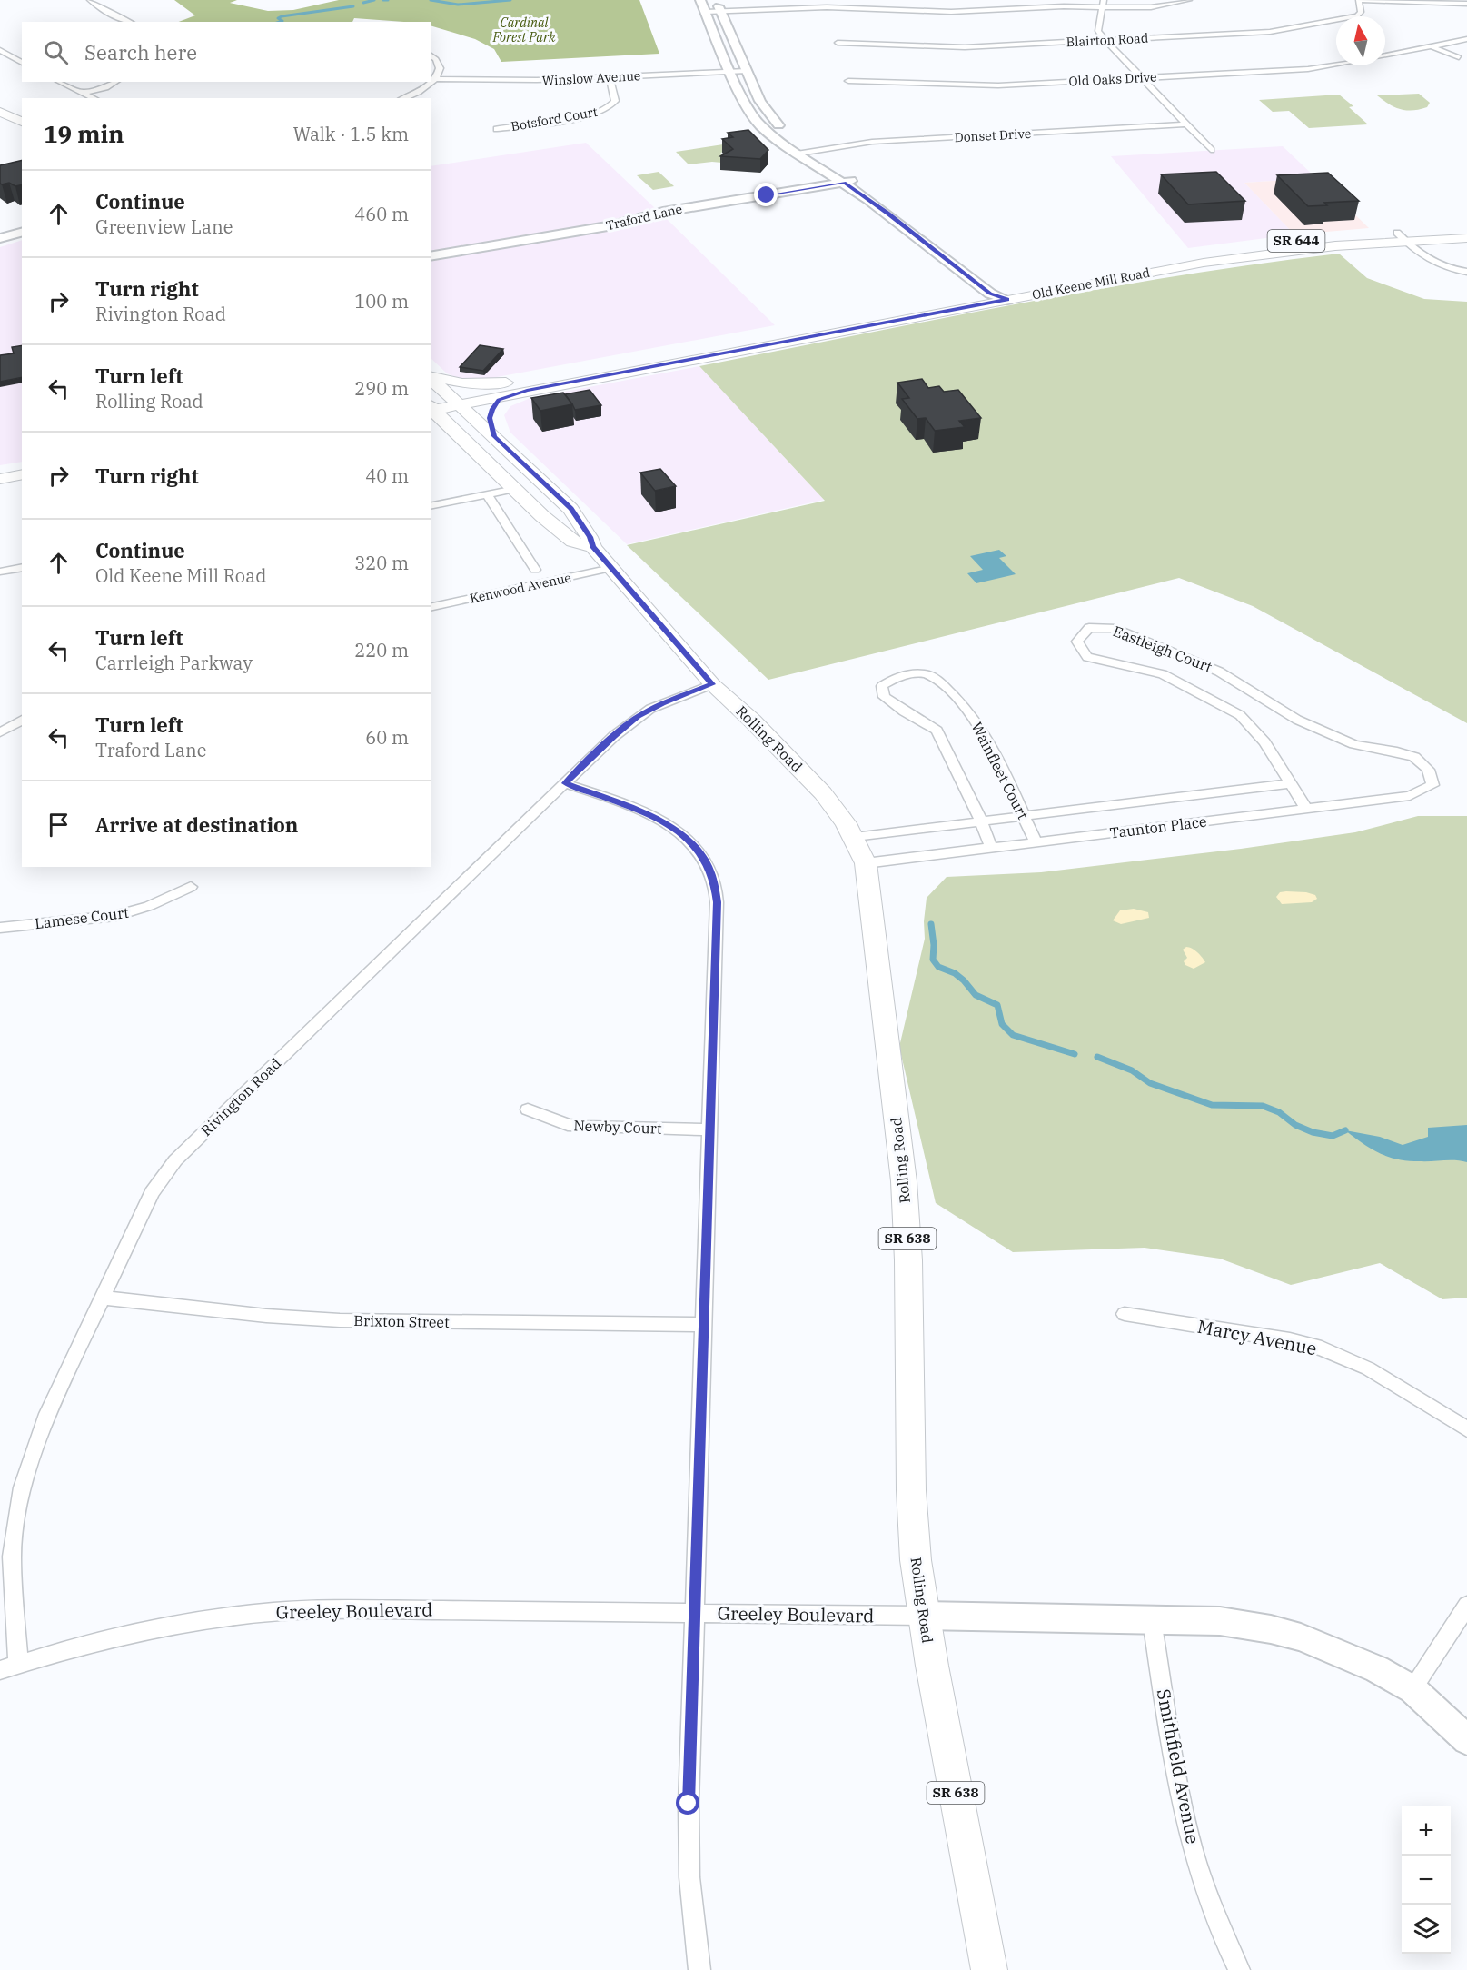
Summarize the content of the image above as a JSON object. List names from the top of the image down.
{
  "streets": {
    "main road": [
      "SR 644",
      "Old Keene Mill Road",
      "Rolling Road",
      "SR 638"
    ],
    "street": [
      "Blairton Road",
      "Winslow Avenue",
      "Old Oaks Drive",
      "Botsford Court",
      "Donset Drive",
      "Traford Lane",
      "Kenwood Avenue",
      "Eastleigh Court",
      "Wainfleet Court",
      "Taunton Place",
      "Lamese Court",
      "Rivington Road",
      "Newby Court",
      "Brixton Street",
      "Marcy Avenue",
      "Greeley Boulevard",
      "Smithfield Avenue"
    ]
  },
  "crossings": [
    ["Winslow Avenue", "Botsford Court"],
    ["Old Keene Mill Road", "Rolling Road"],
    ["Kenwood Avenue", "Rolling Road"],
    ["Eastleigh Court", "Taunton Place"],
    ["Rolling Road", "Taunton Place"],
    ["Rolling Road", "Rivington Road"],
    ["Rolling Road", "Greeley Boulevard"],
    ["Wainfleet Court", "Taunton Place"],
    ["Rivington Road", "Brixton Street"],
    ["Rivington Road", "Greeley Boulevard"],
    ["Greeley Boulevard", "Smithfield Avenue"]
  ],
  "parks": ["Cardinal Forest Park"],
  "north": "top",
  "page": {
    "search": "Search here",
    "heading": ["19 min", "Walk · 1.5 km"],
    "list": [
      ["Continue", "Greenview Lane", "460 m"],
      ["Turn right", "Rivington Road", "100 m"],
      ["Turn left", "Rolling Road", "290 m"],
      ["Turn right", "40 m"],
      ["Continue", "Old Keene Mill Road", "320 m"],
      ["Turn left", "Carrleigh Parkway", "220 m"],
      ["Turn left", "Traford Lane", "60 m"],
      "Arrive at destination"
    ],
    "map_buttons": ["+", "−"]
  }
}
